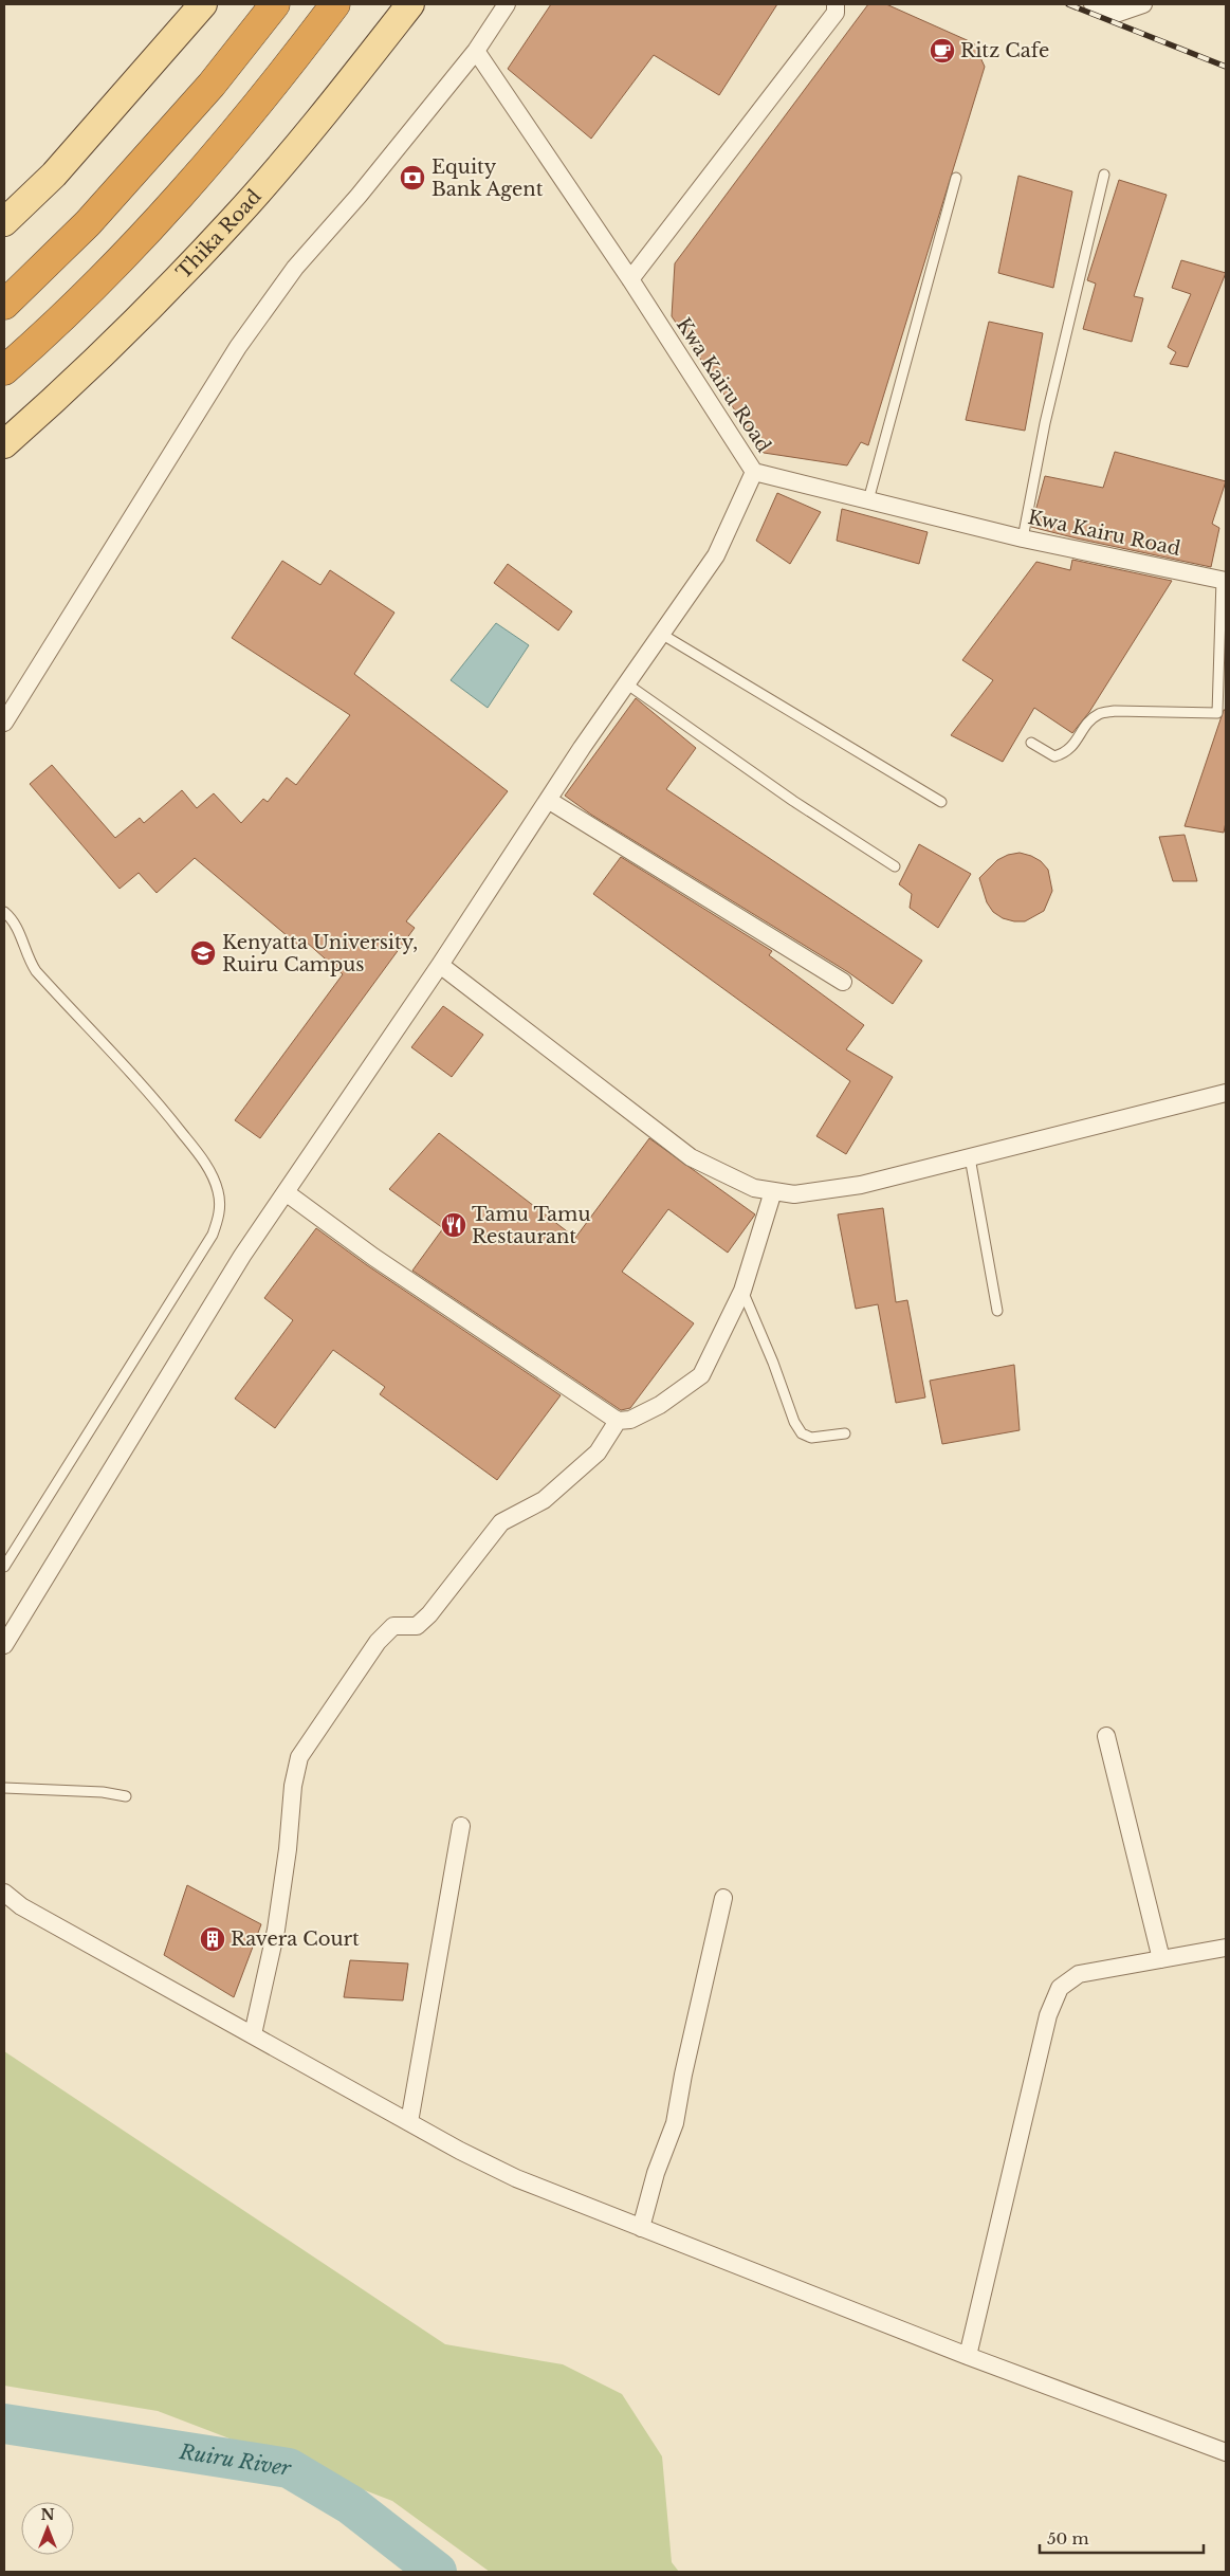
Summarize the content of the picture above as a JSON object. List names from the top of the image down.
{
  "streets": {
    "main road": ["Thika Road"],
    "street": ["Kwa Kairu Road"]
  },
  "water": ["Ruiru River"],
  "places": {
    "cafe": ["Ritz Cafe"],
    "bank": ["Equity Bank Agent"],
    "school or university": ["Kenyatta University, Ruiru Campus"],
    "restaurant": ["Tamu Tamu Restaurant"],
    "building": ["Ravera Court"]
  },
  "scale_bar": "50 m",
  "north": "top"
}
